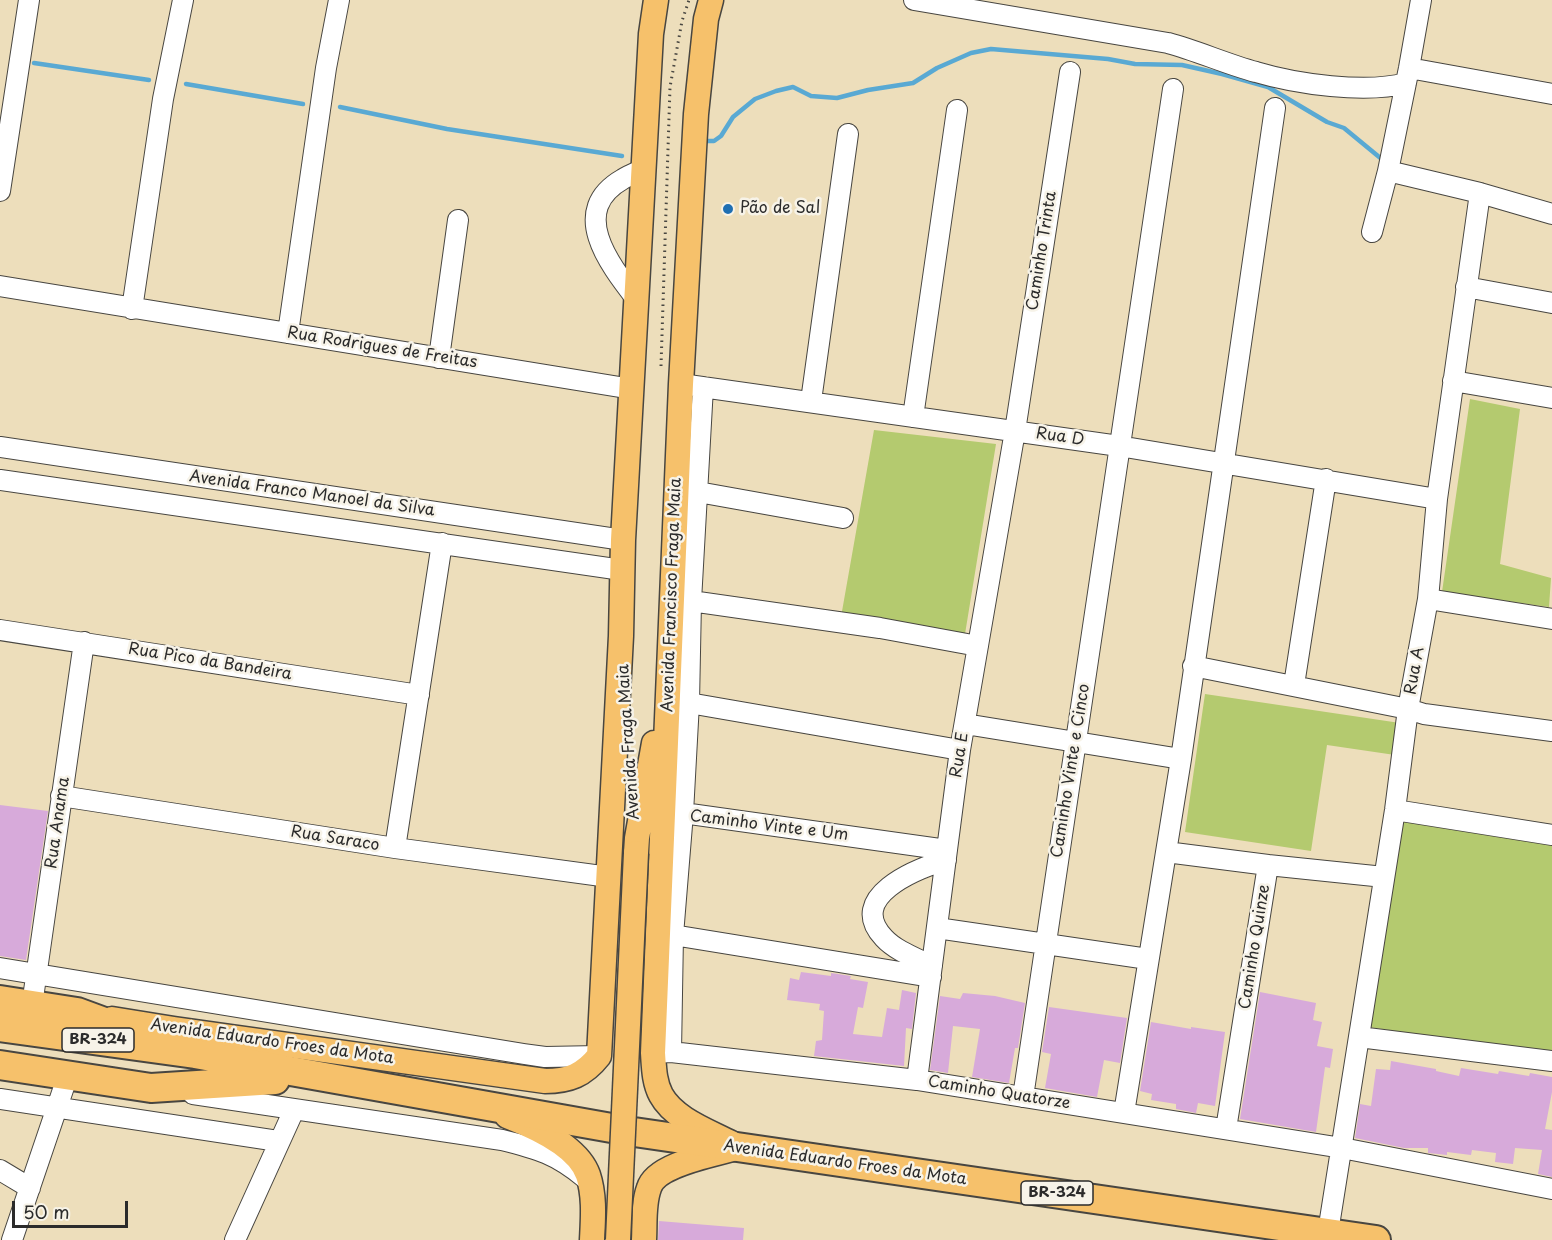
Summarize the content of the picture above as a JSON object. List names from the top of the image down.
{
  "streets": {
    "highway": ["BR-324", "Avenida Eduardo Froes da Mota"],
    "main road": ["Avenida Francisco Fraga Maia", "Avenida Fraga Maia"],
    "street": [
      "Caminho Trinta",
      "Rua Rodrigues de Freitas",
      "Rua D",
      "Avenida Franco Manoel da Silva",
      "Rua Pico da Bandeira",
      "Rua A",
      "Rua E",
      "Caminho Vinte e Cinco",
      "Rua Anama",
      "Caminho Vinte e Um",
      "Rua Saraco",
      "Caminho Quinze",
      "Caminho Quatorze"
    ]
  },
  "crossings": [
    ["Caminho Trinta", "Rua D"],
    ["Caminho Trinta", "Rua E"],
    ["Rua D", "Avenida Francisco Fraga Maia"],
    ["Rua D", "Rua A"],
    ["Rua D", "Rua E"],
    ["Rua D", "Caminho Vinte e Cinco"],
    ["Avenida Francisco Fraga Maia", "Avenida Fraga Maia"],
    ["Avenida Francisco Fraga Maia", "Caminho Vinte e Um"],
    ["Avenida Francisco Fraga Maia", "Avenida Eduardo Froes da Mota"],
    ["Avenida Francisco Fraga Maia", "Caminho Quatorze"],
    ["Rua Pico da Bandeira", "Rua Anama"],
    ["Rua A", "Avenida Eduardo Froes da Mota"],
    ["Rua A", "Caminho Quatorze"],
    ["Rua E", "Caminho Vinte e Um"],
    ["Rua E", "Caminho Quatorze"],
    ["Caminho Vinte e Cinco", "Caminho Quatorze"],
    ["Rua Anama", "Rua Saraco"],
    ["Rua Anama", "Avenida Eduardo Froes da Mota"],
    ["Caminho Vinte e Um", "Caminho Quatorze"],
    ["Caminho Quinze", "Caminho Quatorze"]
  ],
  "places": ["Pão de Sal"],
  "scale_bar": "50 m"
}
